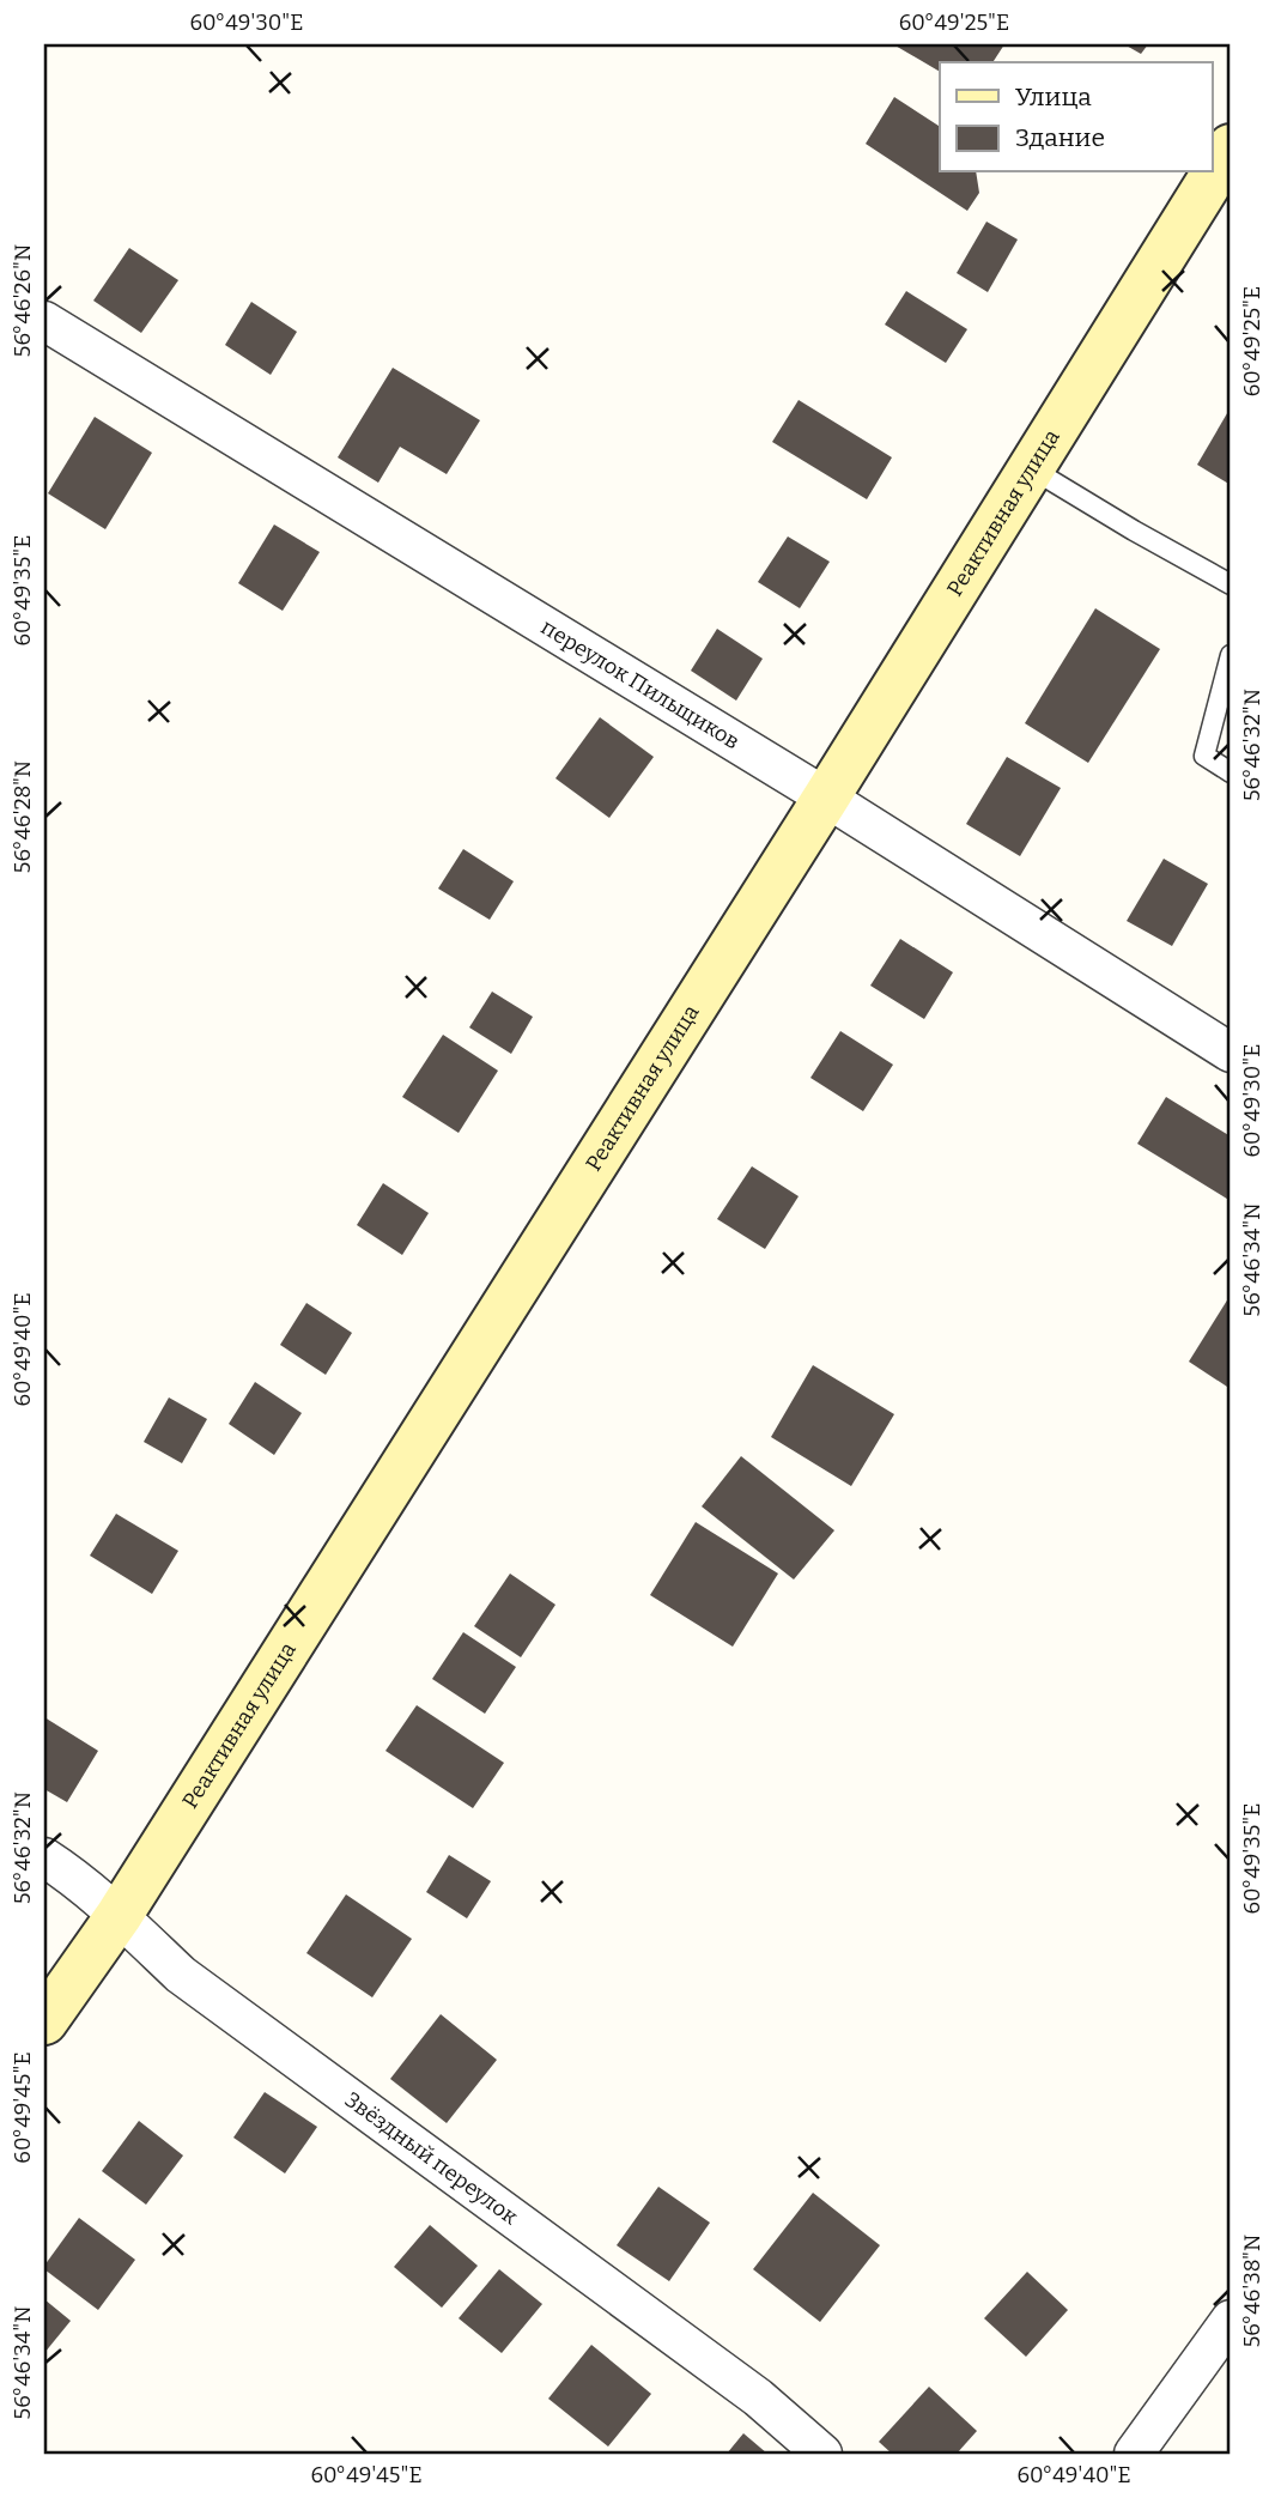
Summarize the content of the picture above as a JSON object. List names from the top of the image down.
{
  "streets": {
    "main road": ["Реактивная улица"],
    "street": ["переулок Пильщиков", "Звёздный переулок"]
  },
  "crossings": [
    ["Реактивная улица", "переулок Пильщиков"],
    ["Реактивная улица", "Звёздный переулок"]
  ],
  "legend": ["Улица", "Здание"],
  "coordinates": [
    "60°49'30\"E",
    "60°49'25\"E",
    "56°46'26\"N",
    "60°49'35\"E",
    "56°46'32\"N",
    "56°46'28\"N",
    "56°46'34\"N",
    "60°49'40\"E",
    "60°49'45\"E",
    "56°46'38\"N"
  ]
}
